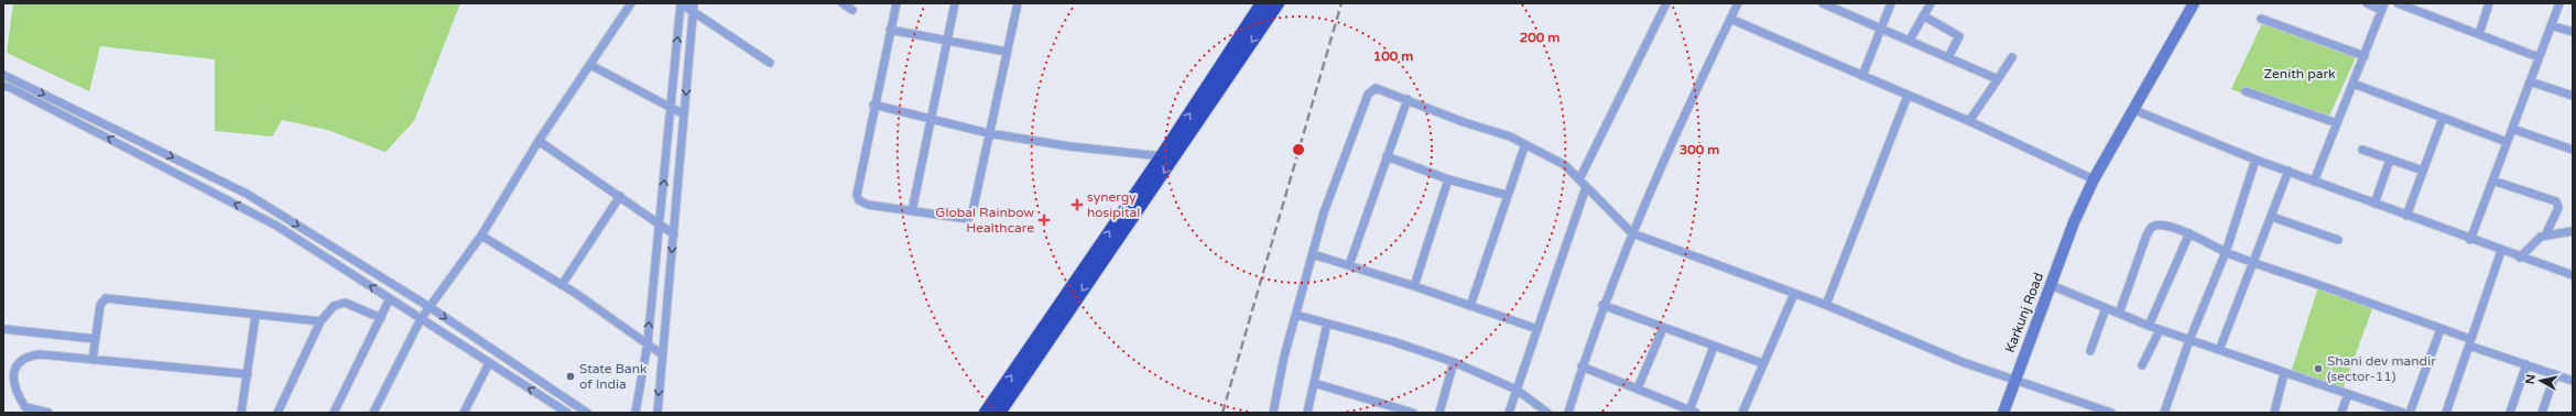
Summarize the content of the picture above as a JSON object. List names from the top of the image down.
{
  "streets": {
    "street": ["Karkunj Road"]
  },
  "parks": ["Zenith park"],
  "places": {
    "health": ["synergy hosipital", "Global Rainbow Healthcare"],
    "other": ["Shani dev mandir (sector-11)", "State Bank of India"]
  },
  "north": "left",
  "rings": ["200 m", "100 m", "300 m"]
}
